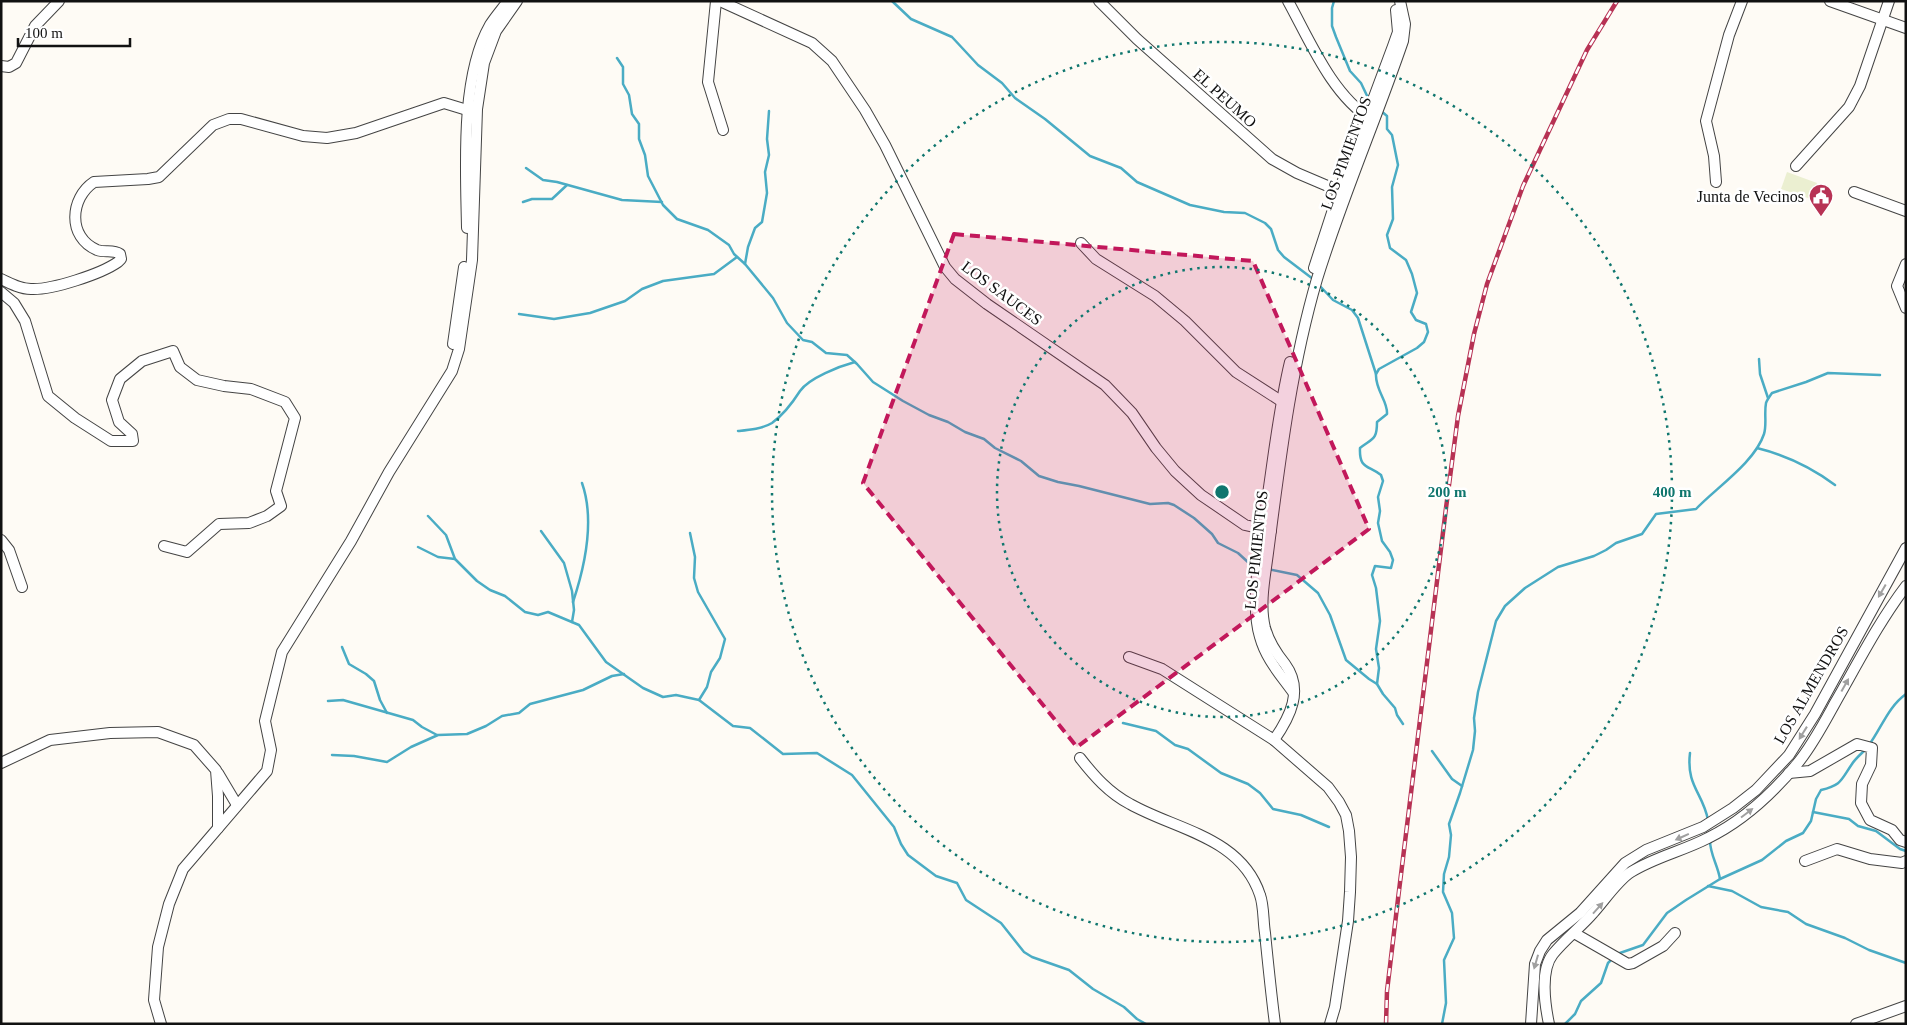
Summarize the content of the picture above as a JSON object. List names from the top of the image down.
{
  "streets": {
    "street": [
      "EL PEUMO",
      "LOS PIMIENTOS",
      "LOS SAUCES",
      "LOS ALMENDROS"
    ]
  },
  "crossings": [
    ["EL PEUMO", "LOS PIMIENTOS"],
    ["LOS PIMIENTOS", "LOS SAUCES"]
  ],
  "places": {
    "public building": ["Junta de Vecinos"]
  },
  "scale_bar": "100 m",
  "rings": ["200 m", "400 m"]
}
